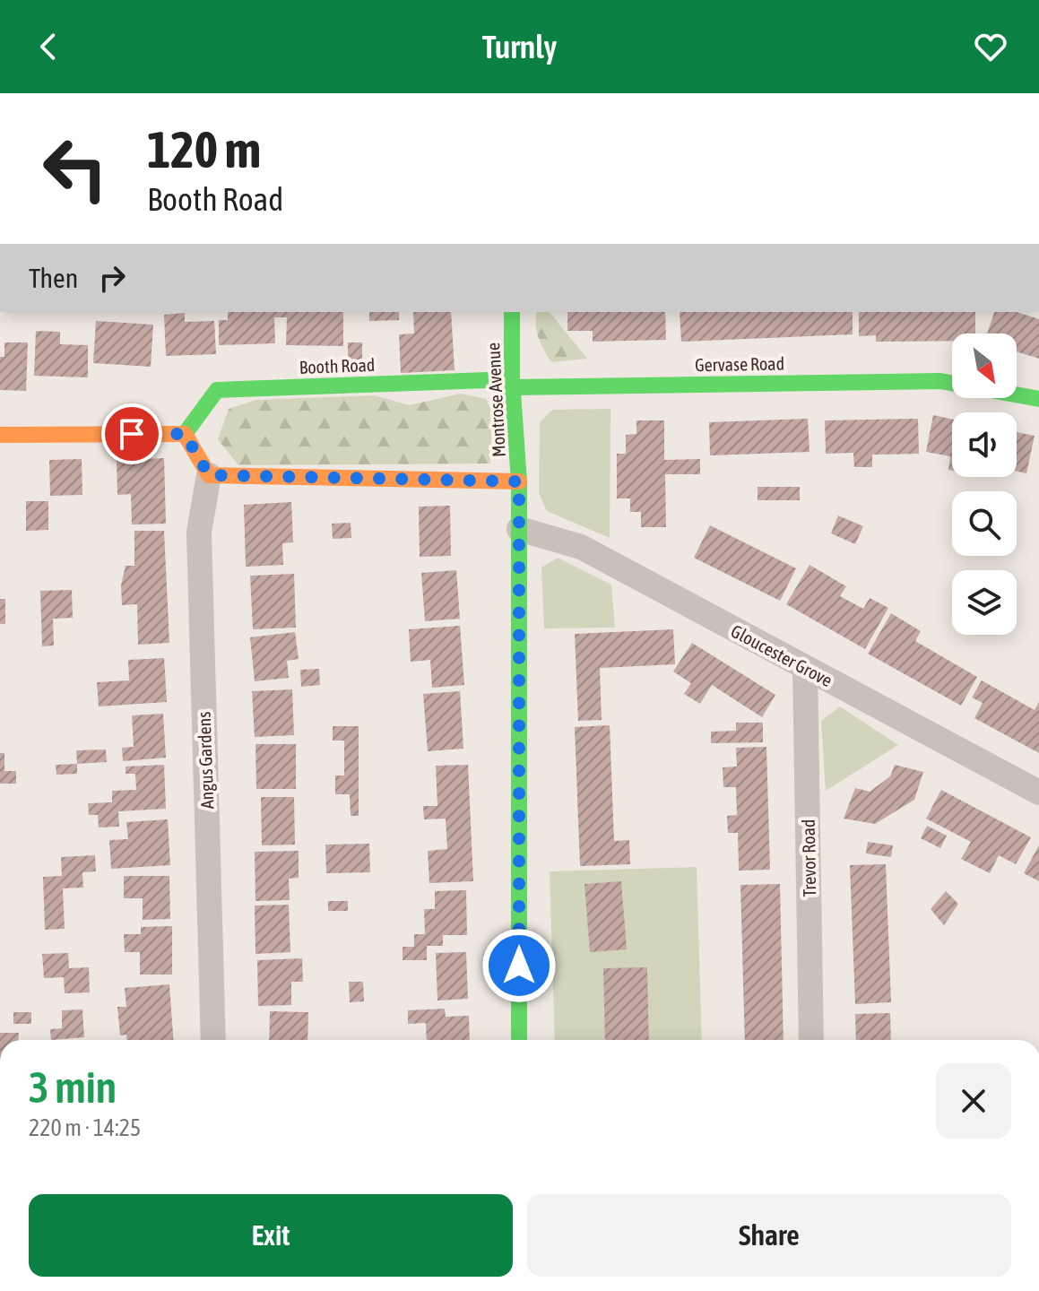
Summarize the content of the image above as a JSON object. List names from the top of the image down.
{
  "streets": {
    "street": [
      "Gervase Road",
      "Booth Road",
      "Montrose Avenue",
      "Gloucester Grove",
      "Angus Gardens",
      "Trevor Road"
    ]
  },
  "crossings": [
    ["Gervase Road", "Booth Road"],
    ["Gervase Road", "Montrose Avenue"],
    ["Booth Road", "Montrose Avenue"],
    ["Montrose Avenue", "Gloucester Grove"],
    ["Gloucester Grove", "Trevor Road"]
  ],
  "north": "bottom right",
  "page": {
    "header": "Turnly",
    "turn": ["120 m", "Booth Road"],
    "then": "Then",
    "heading": ["3 min", "220 m · 14:25"],
    "buttons": ["Exit", "Share"]
  }
}
